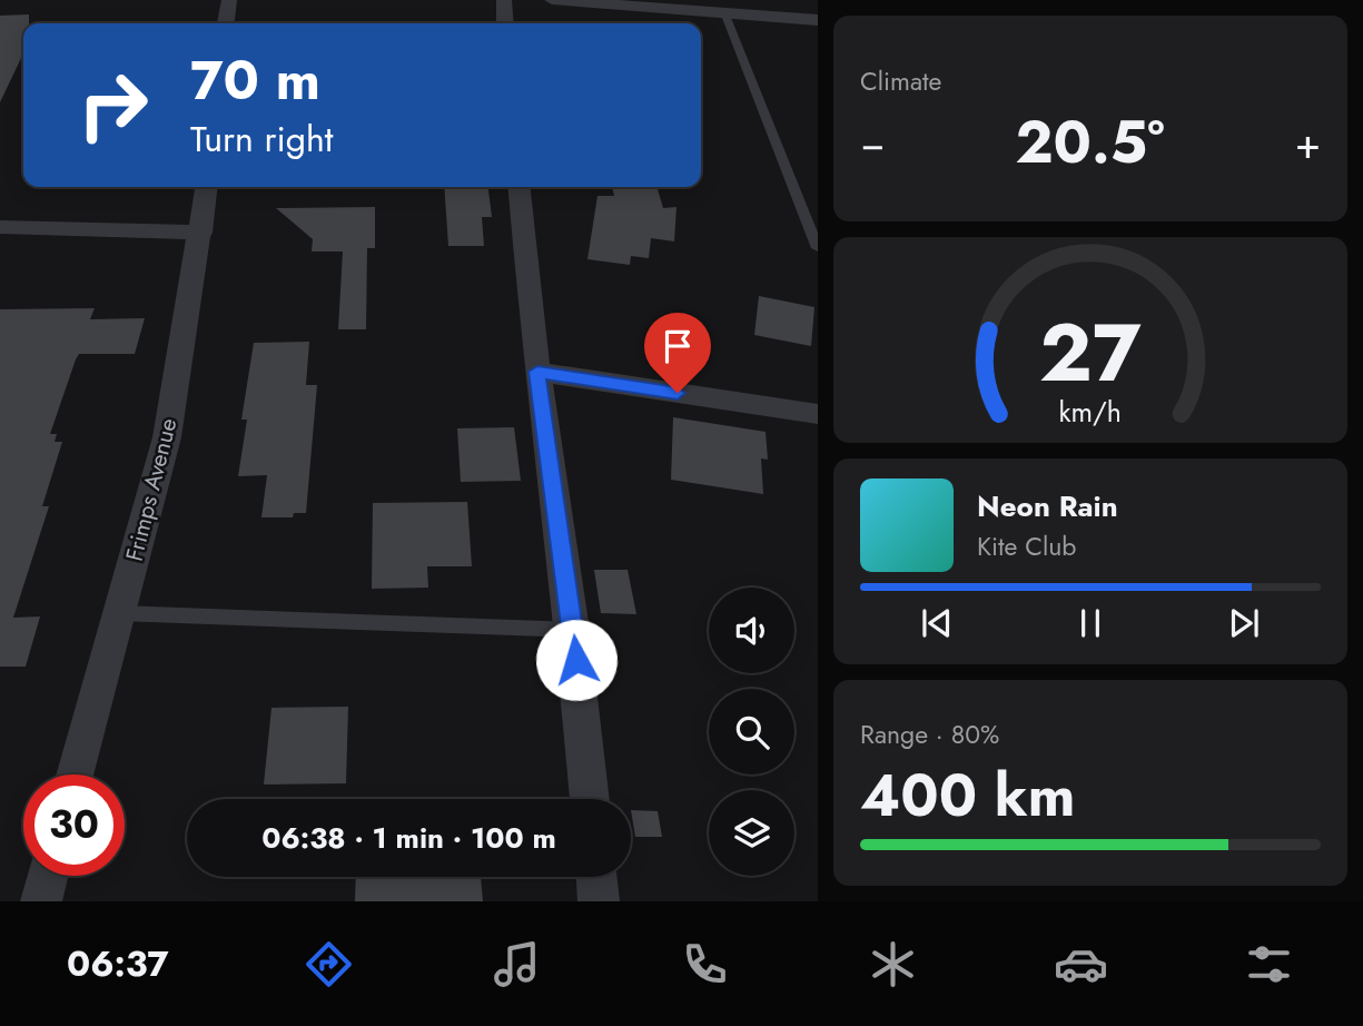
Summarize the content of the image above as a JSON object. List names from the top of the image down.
{
  "streets": {
    "street": ["Frimps Avenue"]
  },
  "page": {
    "tile": [
      "Climate",
      ["Range · 80%", "400 km"]
    ],
    "turn": ["70 m", "Turn right"],
    "heat": ["−", "20.5°", "+"],
    "song": ["Neon Rain", "Kite Club"],
    "limit": "30",
    "trip": "06:38 · 1 min · 100 m",
    "tabs": "06:37",
    "gauge": ["27", "km/h"]
  }
}
